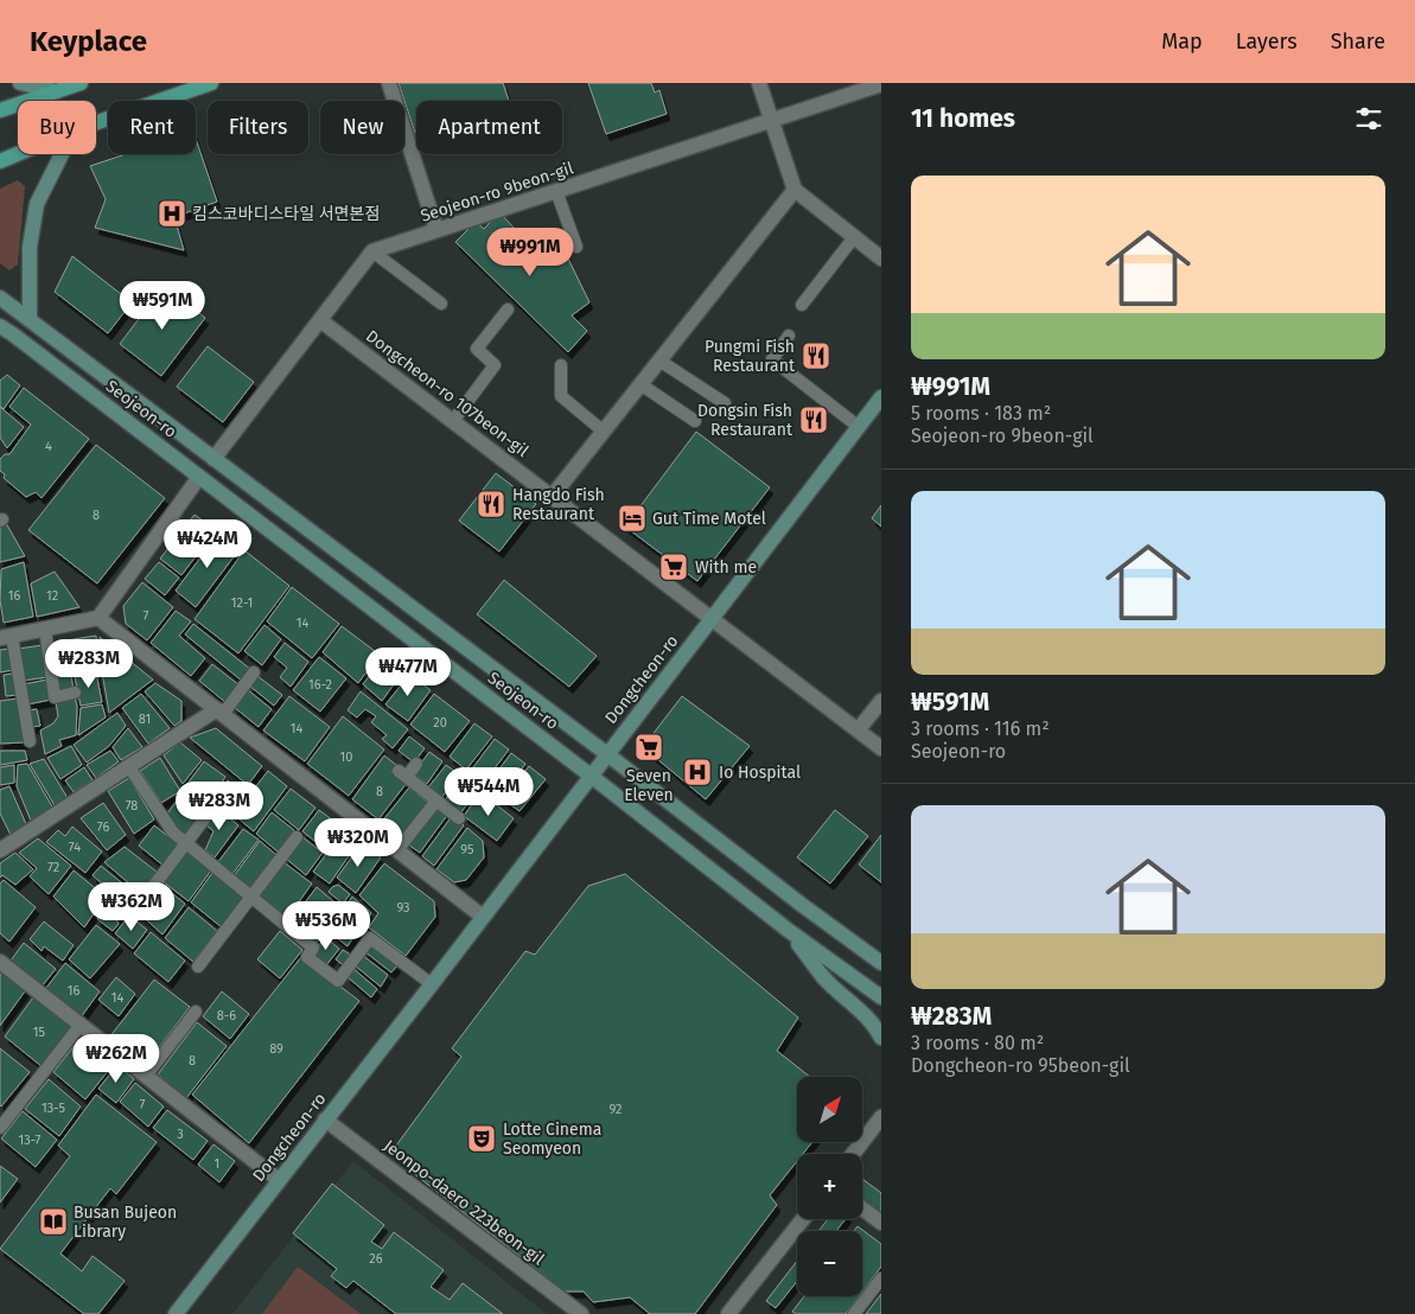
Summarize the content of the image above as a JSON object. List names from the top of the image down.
{
  "streets": {
    "main road": ["Seojeon-ro", "Dongcheon-ro"],
    "street": ["Seojeon-ro 9beon-gil", "Dongcheon-ro 107beon-gil", "Jeonpo-daero 223beon-gil"]
  },
  "crossings": [
    ["Dongcheon-ro 107beon-gil", "Dongcheon-ro"],
    ["Seojeon-ro", "Dongcheon-ro"],
    ["Dongcheon-ro", "Jeonpo-daero 223beon-gil"]
  ],
  "places": {
    "hospital": ["킴스코바디스타일 서면본점", "Io Hospital"],
    "restaurant": ["Pungmi Fish Restaurant", "Dongsin Fish Restaurant", "Hangdo Fish Restaurant"],
    "hotel": ["Gut Time Motel"],
    "supermarket": ["With me", "Seven Eleven"],
    "theatre": ["Lotte Cinema Seomyeon"],
    "library": ["Busan Bujeon Library"]
  },
  "house_numbers": [
    "4",
    "8",
    "16",
    "12",
    "12-1",
    "7",
    "14",
    "16-2",
    "81",
    "20",
    "14",
    "10",
    "8",
    "78",
    "76",
    "74",
    "95",
    "72",
    "93",
    "16",
    "14",
    "8-6",
    "15",
    "89",
    "8",
    "7",
    "13-5",
    "92",
    "3",
    "13-7",
    "1",
    "26"
  ],
  "north": "top right",
  "page": {
    "header": "Keyplace",
    "nav": ["Map", "Layers", "Share"],
    "heading": "11 homes",
    "chip": [
      "Buy",
      "Rent",
      "Filters",
      "New",
      "Apartment"
    ],
    "list": [
      {
        "name": "₩991M",
        "note": "5 rooms · 183 m² · Seojeon-ro 9beon-gil"
      },
      {
        "name": "₩591M",
        "note": "3 rooms · 116 m² · Seojeon-ro"
      },
      {
        "name": "₩283M",
        "note": "3 rooms · 80 m² · Dongcheon-ro 95beon-gil"
      }
    ],
    "price": [
      "₩991M",
      "₩591M",
      "₩424M",
      "₩283M",
      "₩477M",
      "₩544M",
      "₩283M",
      "₩320M",
      "₩362M",
      "₩536M",
      "₩262M"
    ],
    "map_buttons": ["+", "−"]
  }
}
